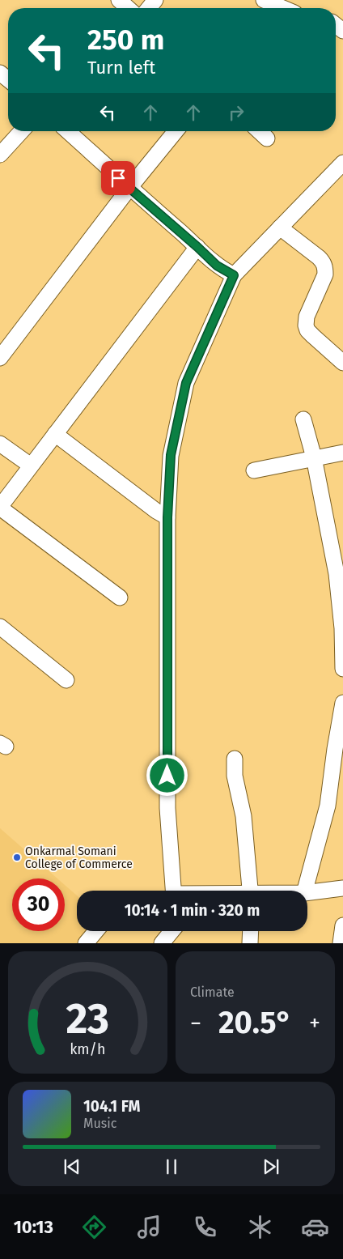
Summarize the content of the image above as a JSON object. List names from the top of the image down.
{
  "places": ["Onkarmal Somani College of Commerce"],
  "page": {
    "turn": ["250 m", "Turn left"],
    "limit": "30",
    "trip": "10:14 · 1 min · 320 m",
    "tile": "Climate",
    "heat": ["−", "20.5°", "+"],
    "song": ["104.1 FM", "Music"],
    "tabs": "10:13",
    "gauge": ["23", "km/h"]
  }
}
